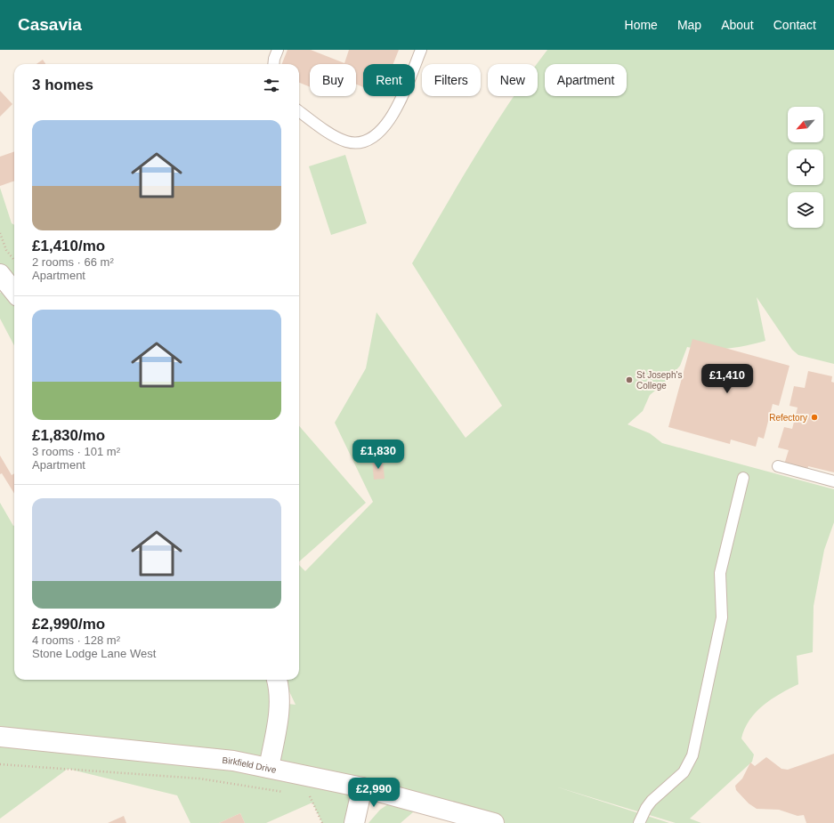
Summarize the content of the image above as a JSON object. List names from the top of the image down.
{
  "streets": {
    "street": ["Birkfield Drive"]
  },
  "places": ["St Joseph's College", "Refectory"],
  "north": "bottom left",
  "page": {
    "header": "Casavia",
    "nav": [
      "Home",
      "Map",
      "About",
      "Contact"
    ],
    "chip": [
      "Buy",
      "Rent",
      "Filters",
      "New",
      "Apartment"
    ],
    "heading": "3 homes",
    "list": [
      {
        "name": "£1,410/mo",
        "note": "2 rooms · 66 m² · Apartment"
      },
      {
        "name": "£1,830/mo",
        "note": "3 rooms · 101 m² · Apartment"
      },
      {
        "name": "£2,990/mo",
        "note": "4 rooms · 128 m² · Stone Lodge Lane West"
      }
    ],
    "price": ["£1,410", "£1,830", "£2,990"]
  }
}
